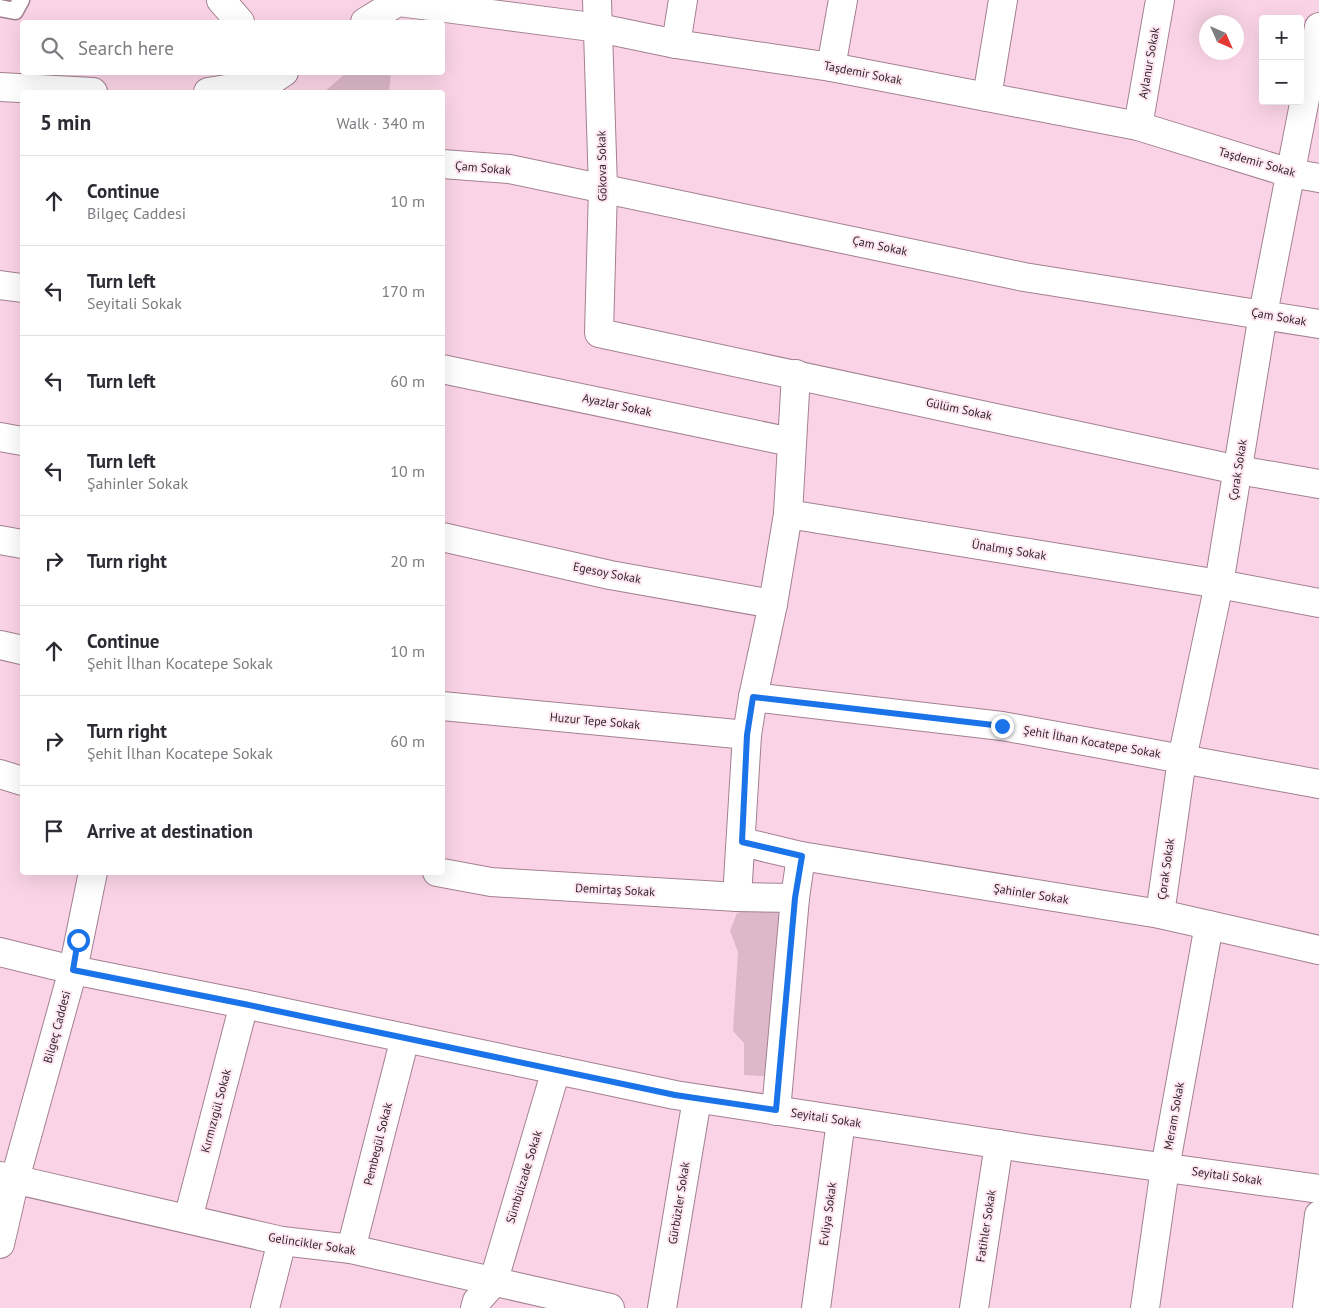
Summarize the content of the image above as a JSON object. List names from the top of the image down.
{
  "streets": {
    "street": [
      "Aylanur Sokak",
      "Taşdemir Sokak",
      "Gökova Sokak",
      "Çam Sokak",
      "Ayazlar Sokak",
      "Gülüm Sokak",
      "Çorak Sokak",
      "Ünalmış Sokak",
      "Egesoy Sokak",
      "Huzur Tepe Sokak",
      "Şehit İlhan Kocatepe Sokak",
      "Demirtaş Sokak",
      "Şahinler Sokak",
      "Bilgeç Caddesi",
      "Kırmızıgül Sokak",
      "Meram Sokak",
      "Seyitali Sokak",
      "Pembegül Sokak",
      "Sümbülzade Sokak",
      "Gürbüzler Sokak",
      "Evliya Sokak",
      "Fatihler Sokak",
      "Gelincikler Sokak"
    ]
  },
  "crossings": [
    ["Aylanur Sokak", "Taşdemir Sokak"],
    ["Taşdemir Sokak", "Gökova Sokak"],
    ["Taşdemir Sokak", "Çorak Sokak"],
    ["Gökova Sokak", "Çam Sokak"],
    ["Gökova Sokak", "Gülüm Sokak"],
    ["Çam Sokak", "Çorak Sokak"],
    ["Gülüm Sokak", "Çorak Sokak"],
    ["Çorak Sokak", "Ünalmış Sokak"],
    ["Çorak Sokak", "Şehit İlhan Kocatepe Sokak"],
    ["Çorak Sokak", "Şahinler Sokak"],
    ["Şahinler Sokak", "Meram Sokak"],
    ["Bilgeç Caddesi", "Seyitali Sokak"],
    ["Bilgeç Caddesi", "Gelincikler Sokak"],
    ["Kırmızıgül Sokak", "Seyitali Sokak"],
    ["Kırmızıgül Sokak", "Gelincikler Sokak"],
    ["Meram Sokak", "Seyitali Sokak"],
    ["Seyitali Sokak", "Pembegül Sokak"],
    ["Seyitali Sokak", "Sümbülzade Sokak"],
    ["Seyitali Sokak", "Gürbüzler Sokak"],
    ["Seyitali Sokak", "Evliya Sokak"],
    ["Seyitali Sokak", "Fatihler Sokak"],
    ["Pembegül Sokak", "Gelincikler Sokak"],
    ["Sümbülzade Sokak", "Gelincikler Sokak"]
  ],
  "north": "bottom right",
  "page": {
    "map_buttons": ["+", "−"],
    "search": "Search here",
    "heading": ["5 min", "Walk · 340 m"],
    "list": [
      ["Continue", "Bilgeç Caddesi", "10 m"],
      ["Turn left", "Seyitali Sokak", "170 m"],
      ["Turn left", "60 m"],
      ["Turn left", "Şahinler Sokak", "10 m"],
      ["Turn right", "20 m"],
      ["Continue", "Şehit İlhan Kocatepe Sokak", "10 m"],
      ["Turn right", "Şehit İlhan Kocatepe Sokak", "60 m"],
      "Arrive at destination"
    ]
  }
}
